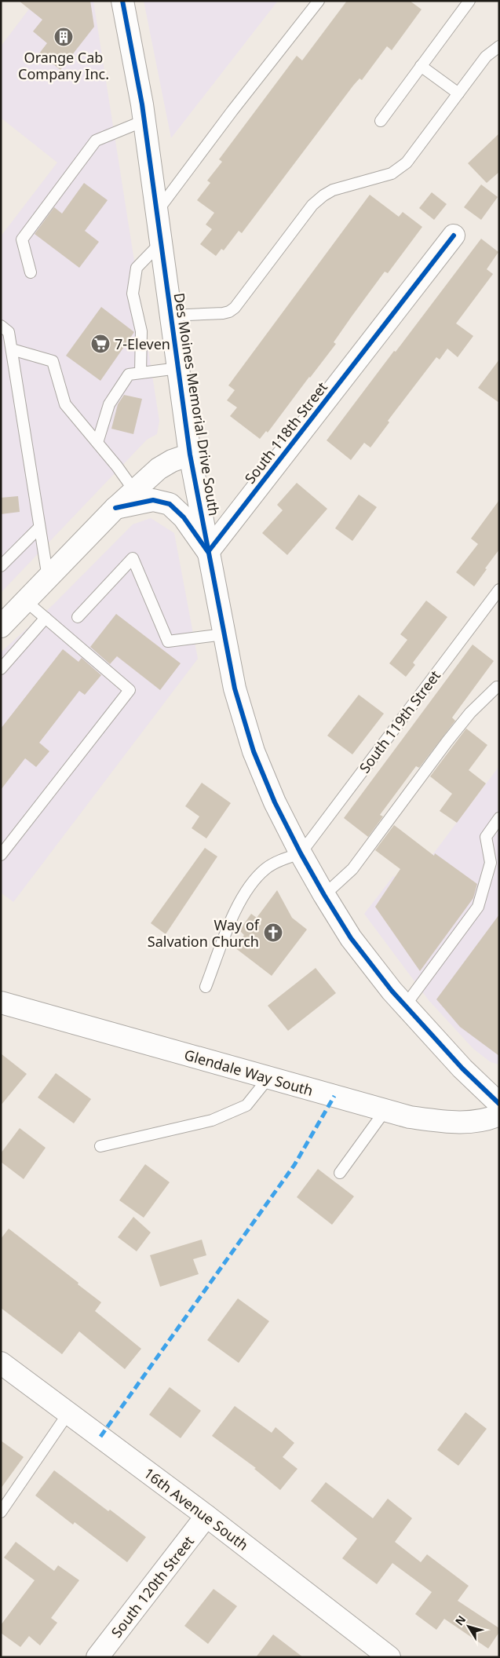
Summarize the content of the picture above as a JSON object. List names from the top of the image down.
{
  "streets": {
    "street": [
      "Des Moines Memorial Drive South",
      "South 118th Street",
      "Glendale Way South",
      "16th Avenue South",
      "South 120th Street"
    ],
    "lane": ["South 119th Street"]
  },
  "crossings": [
    ["Des Moines Memorial Drive South", "South 118th Street"],
    ["Des Moines Memorial Drive South", "South 119th Street"],
    ["16th Avenue South", "South 120th Street"]
  ],
  "places": {
    "building": ["Orange Cab Company Inc."],
    "supermarket": ["7-Eleven"],
    "church": ["Way of Salvation Church"]
  },
  "north": "top left"
}
